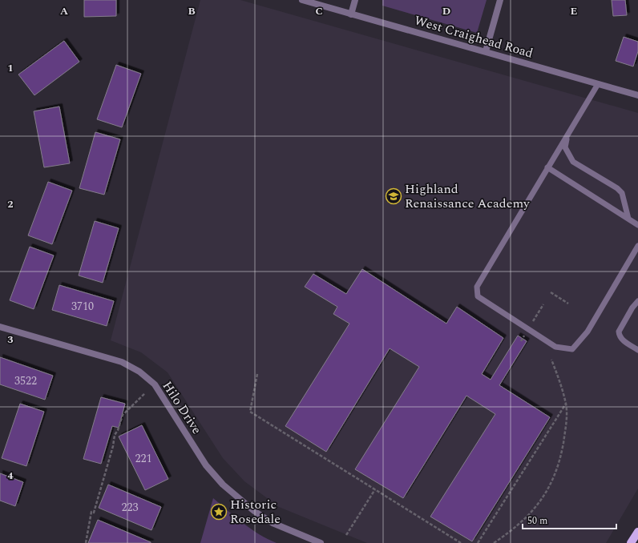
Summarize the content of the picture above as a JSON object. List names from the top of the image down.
{
  "streets": {
    "street": ["West Craighead Road", "Hilo Drive"]
  },
  "places": {
    "school or university": ["Highland Renaissance Academy"],
    "place": ["Historic Rosedale"]
  },
  "house_numbers": [
    "3710",
    "3522",
    "221",
    "223"
  ],
  "scale_bar": "50 m",
  "grid": {
    "columns": [
      "A",
      "B",
      "C",
      "D",
      "E"
    ],
    "rows": [
      "1",
      "2",
      "3",
      "4"
    ]
  }
}
